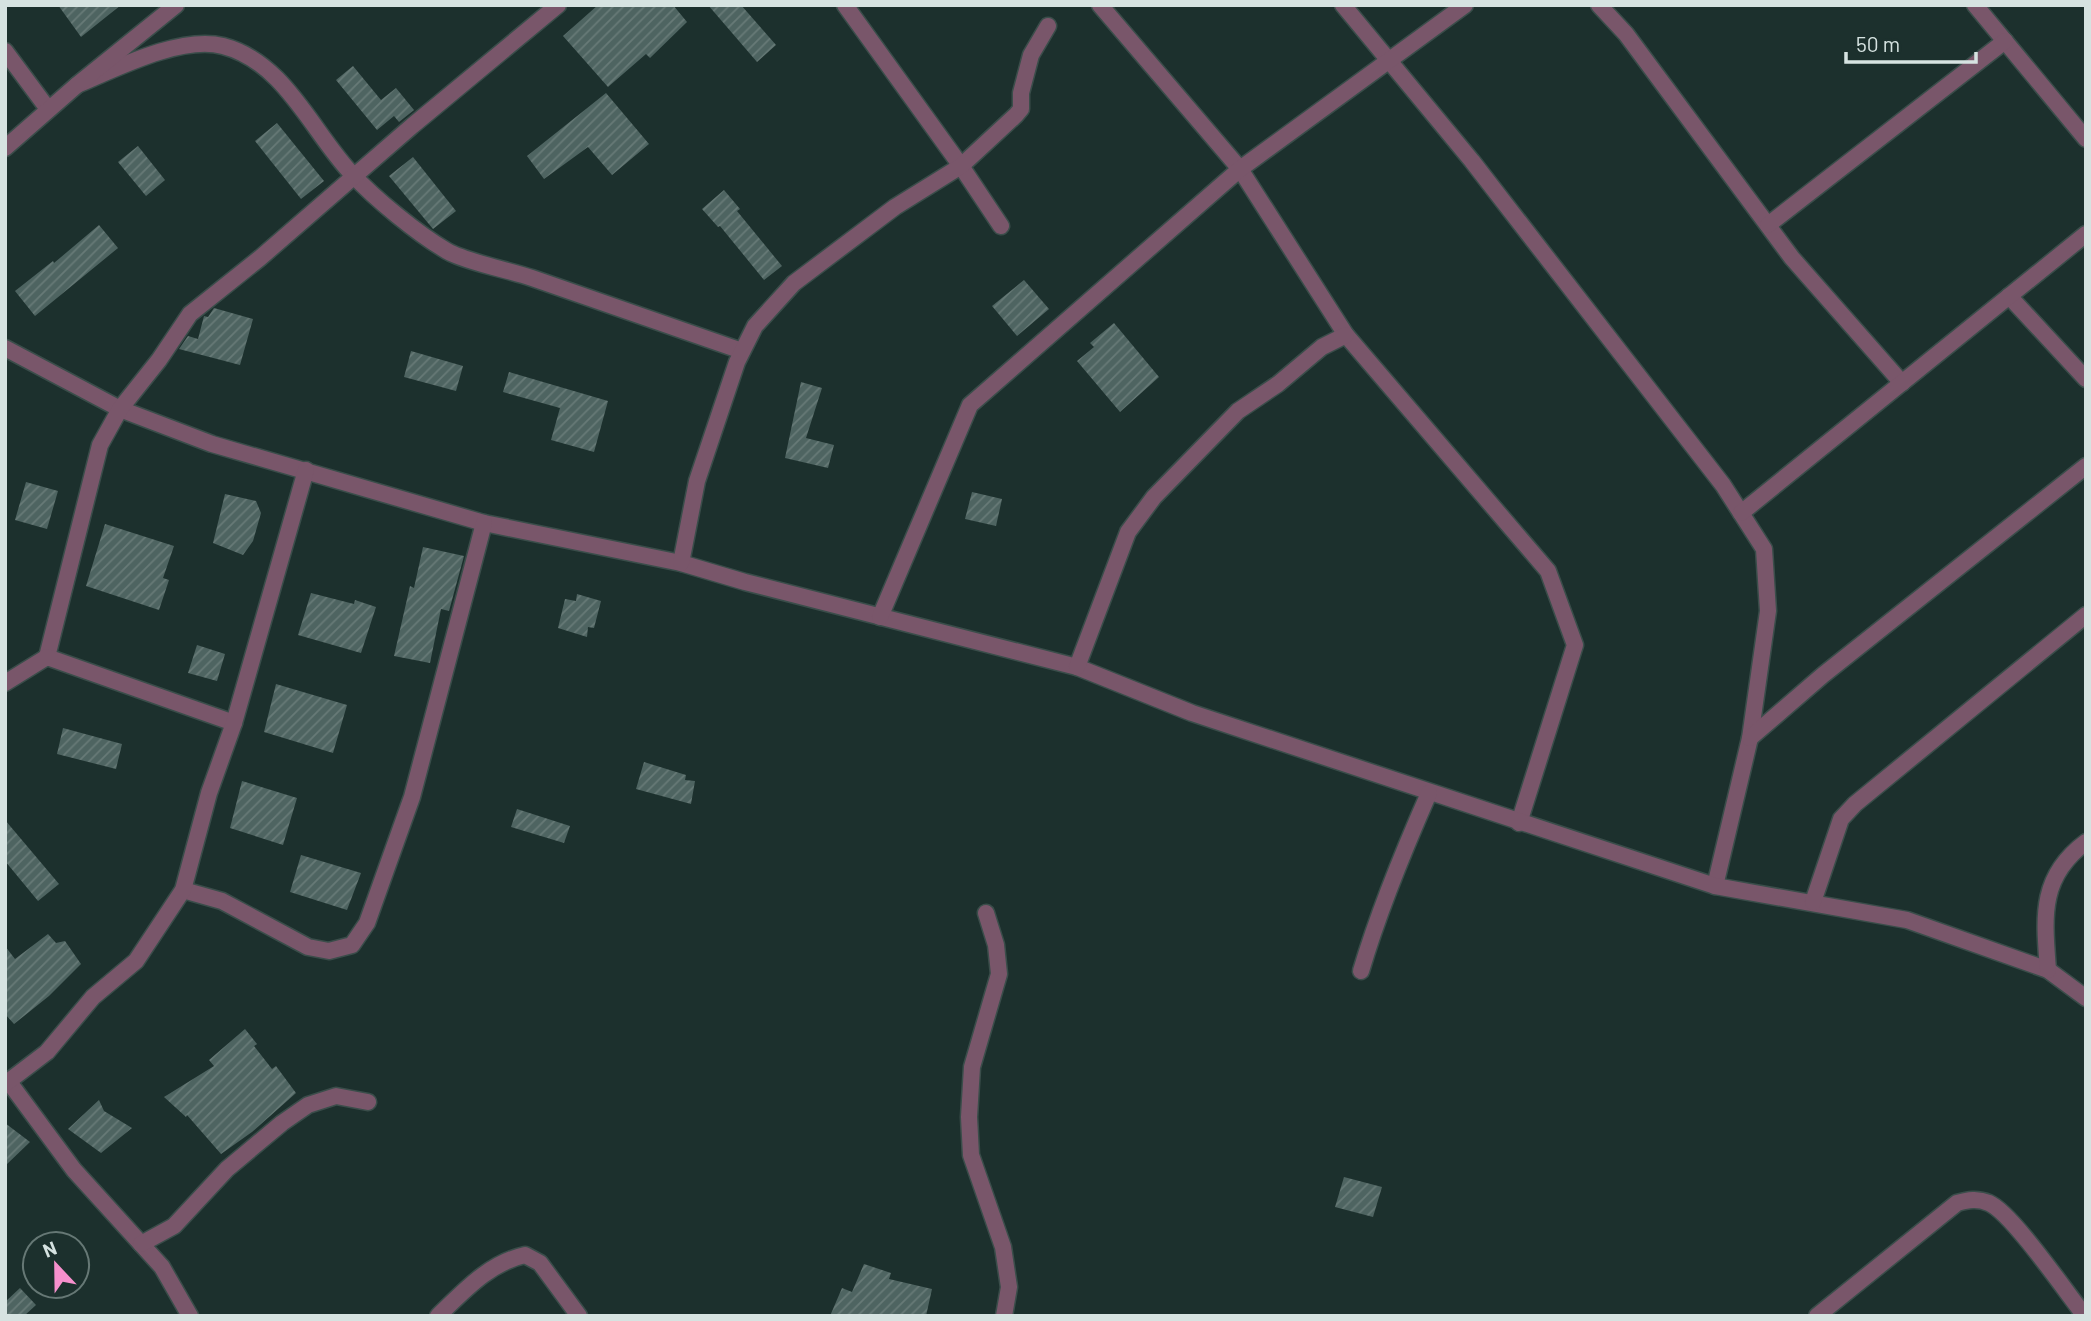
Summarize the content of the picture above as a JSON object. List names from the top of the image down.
{
  "scale_bar": "50 m",
  "north": "top"
}
